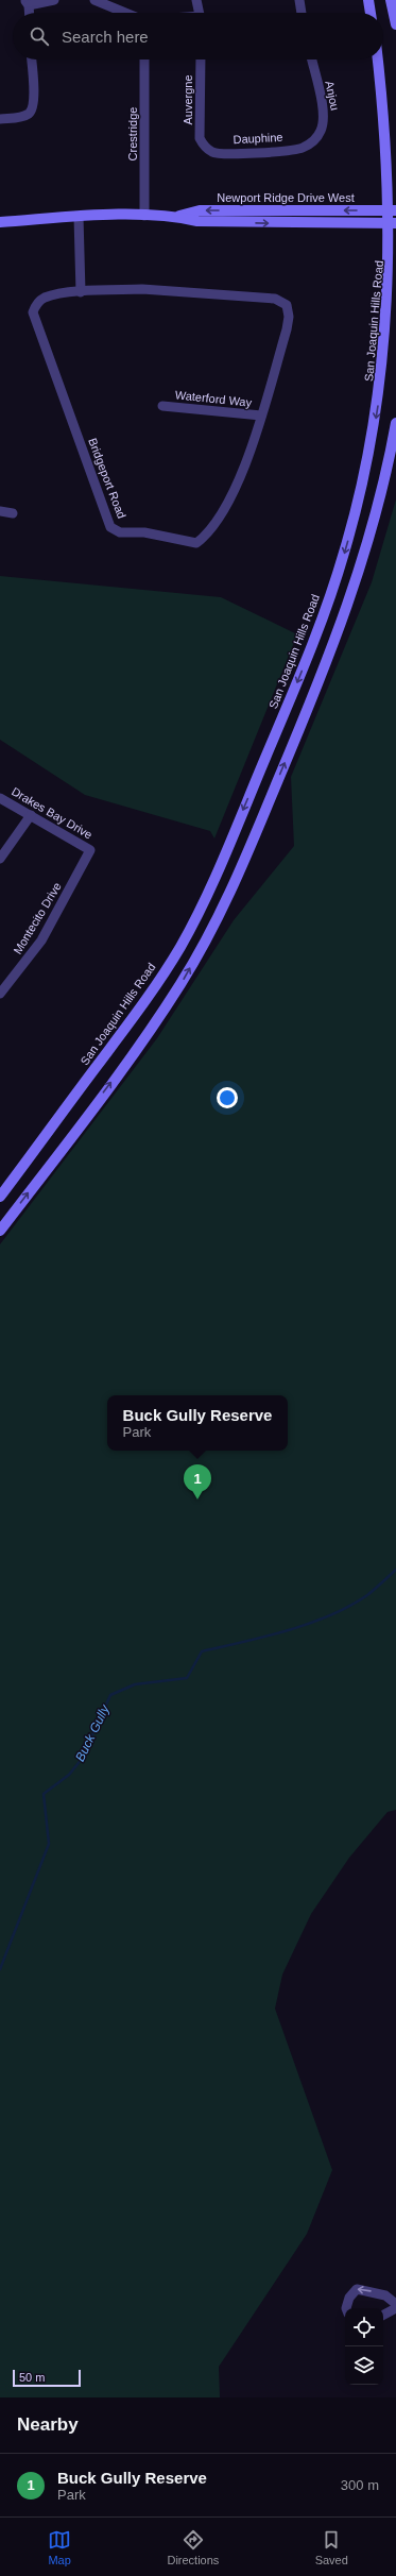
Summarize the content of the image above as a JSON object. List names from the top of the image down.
{
  "streets": {
    "main road": ["Newport Ridge Drive West", "San Joaquin Hills Road"],
    "street": [
      "Anjou",
      "Auvergne",
      "Crestridge",
      "Dauphine",
      "Waterford Way",
      "Bridgeport Road",
      "Drakes Bay Drive",
      "Montecito Drive"
    ]
  },
  "crossings": [
    ["Anjou", "Dauphine"],
    ["Auvergne", "Dauphine"],
    ["Crestridge", "Newport Ridge Drive West"],
    ["Newport Ridge Drive West", "San Joaquin Hills Road"],
    ["Waterford Way", "Bridgeport Road"],
    ["Drakes Bay Drive", "Montecito Drive"]
  ],
  "water": ["Buck Gully"],
  "scale_bar": "50 m",
  "page": {
    "search": "Search here",
    "popup": ["Buck Gully Reserve", "Park"],
    "pins": "1",
    "scale": "50 m",
    "heading": "Nearby",
    "list": [
      {
        "mark": "1",
        "name": "Buck Gully Reserve",
        "note": "Park",
        "value": "300 m"
      }
    ],
    "nav": ["Map", "Directions", "Saved"]
  }
}
